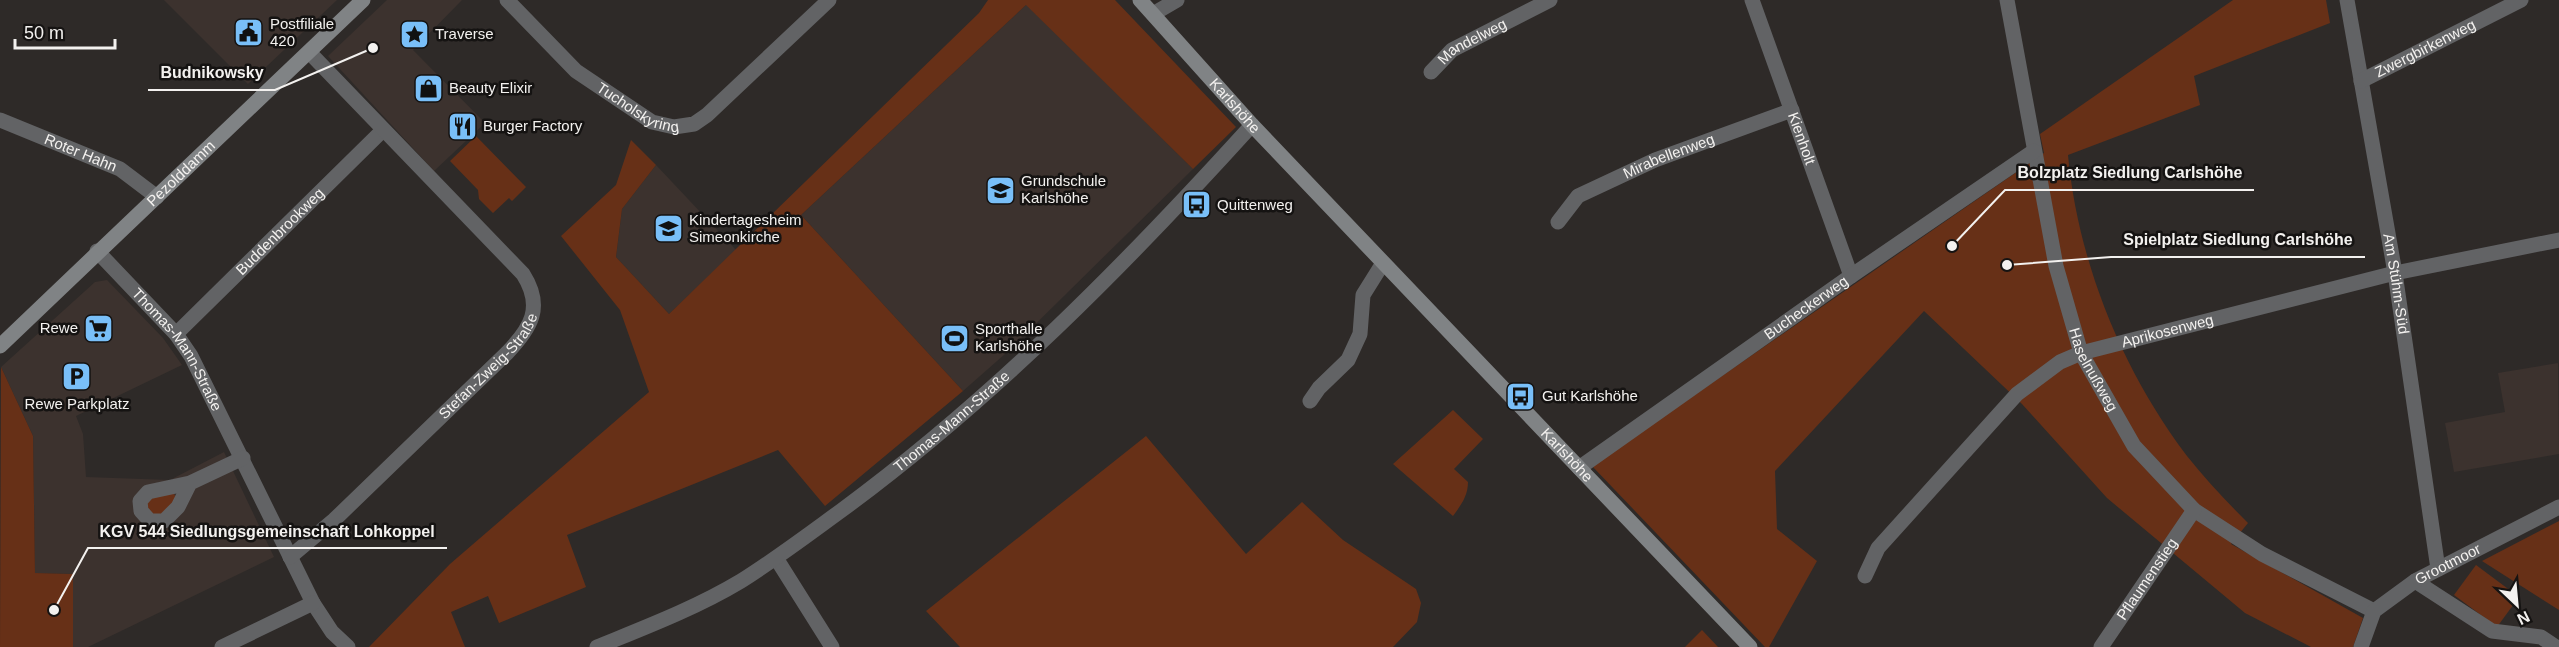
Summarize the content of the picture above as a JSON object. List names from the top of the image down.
{
  "streets": {
    "main road": ["Karlshöhe", "Pezolddamm"],
    "street": [
      "Mandelweg",
      "Zwergbirkenweg",
      "Tucholskyring",
      "Kienholt",
      "Roter Hahn",
      "Mirabellenweg",
      "Buddenbrookweg",
      "Am Stühm-Süd",
      "Bucheckerweg",
      "Aprikosenweg",
      "Thomas-Mann-Straße",
      "Stefan-Zweig-Straße",
      "Haselnußweg",
      "Grootmoor",
      "Pflaumenstieg"
    ]
  },
  "crossings": [
    ["Zwergbirkenweg", "Am Stühm-Süd"],
    ["Karlshöhe", "Bucheckerweg"],
    ["Karlshöhe", "Thomas-Mann-Straße"],
    ["Kienholt", "Mirabellenweg"],
    ["Kienholt", "Bucheckerweg"],
    ["Roter Hahn", "Pezolddamm"],
    ["Pezolddamm", "Thomas-Mann-Straße"],
    ["Pezolddamm", "Stefan-Zweig-Straße"],
    ["Buddenbrookweg", "Thomas-Mann-Straße"],
    ["Buddenbrookweg", "Stefan-Zweig-Straße"],
    ["Am Stühm-Süd", "Aprikosenweg"],
    ["Am Stühm-Süd", "Grootmoor"],
    ["Bucheckerweg", "Haselnußweg"],
    ["Aprikosenweg", "Haselnußweg"],
    ["Thomas-Mann-Straße", "Stefan-Zweig-Straße"],
    ["Haselnußweg", "Grootmoor"],
    ["Haselnußweg", "Pflaumenstieg"]
  ],
  "places": {
    "public building": ["Postfiliale 420"],
    "place": ["Traverse"],
    "other": [
      "Budnikowsky",
      "Bolzplatz Siedlung Carlshöhe",
      "Spielplatz Siedlung Carlshöhe",
      "KGV 544 Siedlungsgemeinschaft Lohkoppel"
    ],
    "shop": ["Beauty Elixir"],
    "restaurant": ["Burger Factory"],
    "school or university": ["Grundschule Karlshöhe", "Kindertagesheim Simeonkirche"],
    "bus stop": ["Quittenweg", "Gut Karlshöhe"],
    "supermarket": ["Rewe"],
    "sports": ["Sporthalle Karlshöhe"],
    "parking": ["Rewe Parkplatz"]
  },
  "scale_bar": "50 m",
  "north": "bottom right"
}
